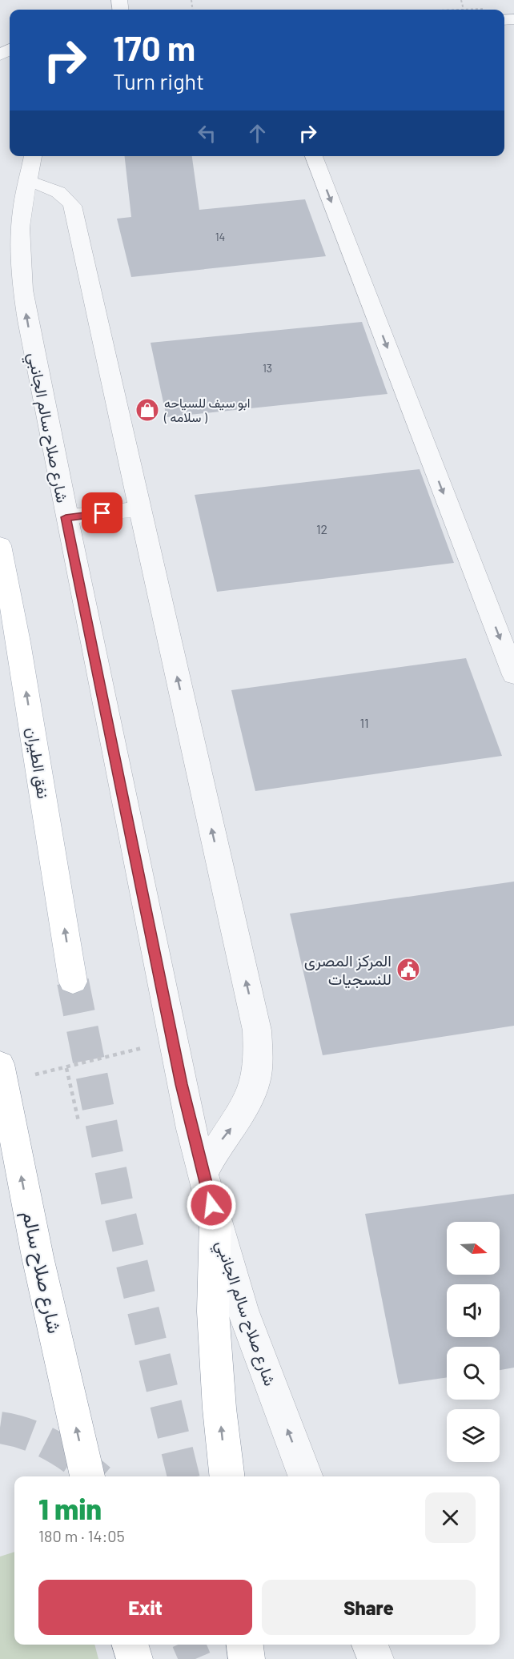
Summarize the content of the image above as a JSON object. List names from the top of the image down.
{
  "streets": {
    "main road": ["نفق الطيران", "شارع صلاح سالم"],
    "street": ["شارع صلاح سالم الجانبي"]
  },
  "one_way": ["نفق الطيران"],
  "places": {
    "shop": ["ابو سيف للسياحه ( سلامه )"],
    "public building": ["المركز المصرى للنسجيات"]
  },
  "house_numbers": [
    "14",
    "13",
    "12",
    "11"
  ],
  "north": "right",
  "page": {
    "turn": ["170 m", "Turn right"],
    "heading": ["1 min", "180 m · 14:05"],
    "buttons": ["Exit", "Share"]
  }
}
